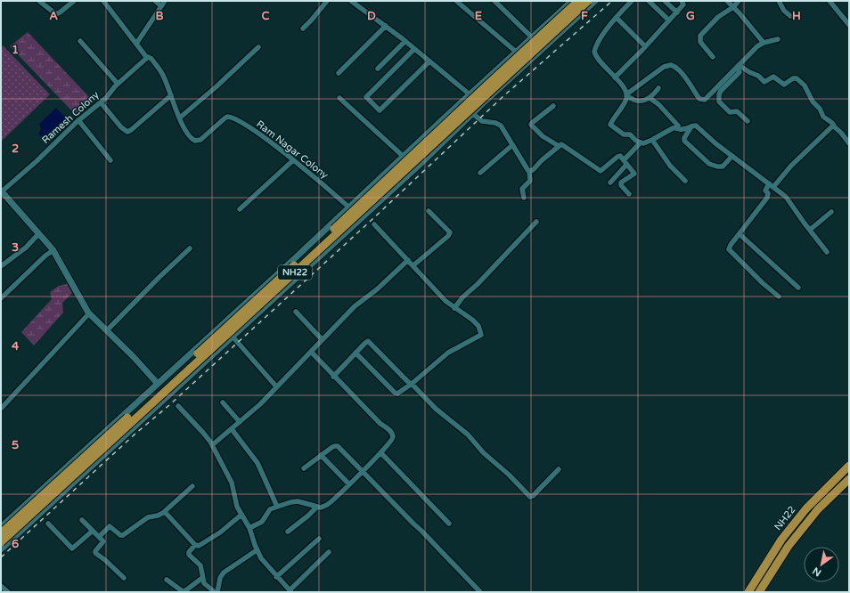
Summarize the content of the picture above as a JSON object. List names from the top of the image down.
{
  "streets": {
    "highway": ["NH22"],
    "street": ["Ramesh Colony", "Ram Nagar Colony"]
  },
  "crossings": [
    ["Ramesh Colony", "Ram Nagar Colony"]
  ],
  "north": "bottom left",
  "grid": {
    "columns": [
      "A",
      "B",
      "C",
      "D",
      "E",
      "F",
      "G",
      "H"
    ],
    "rows": [
      "1",
      "2",
      "3",
      "4",
      "5",
      "6"
    ]
  }
}
